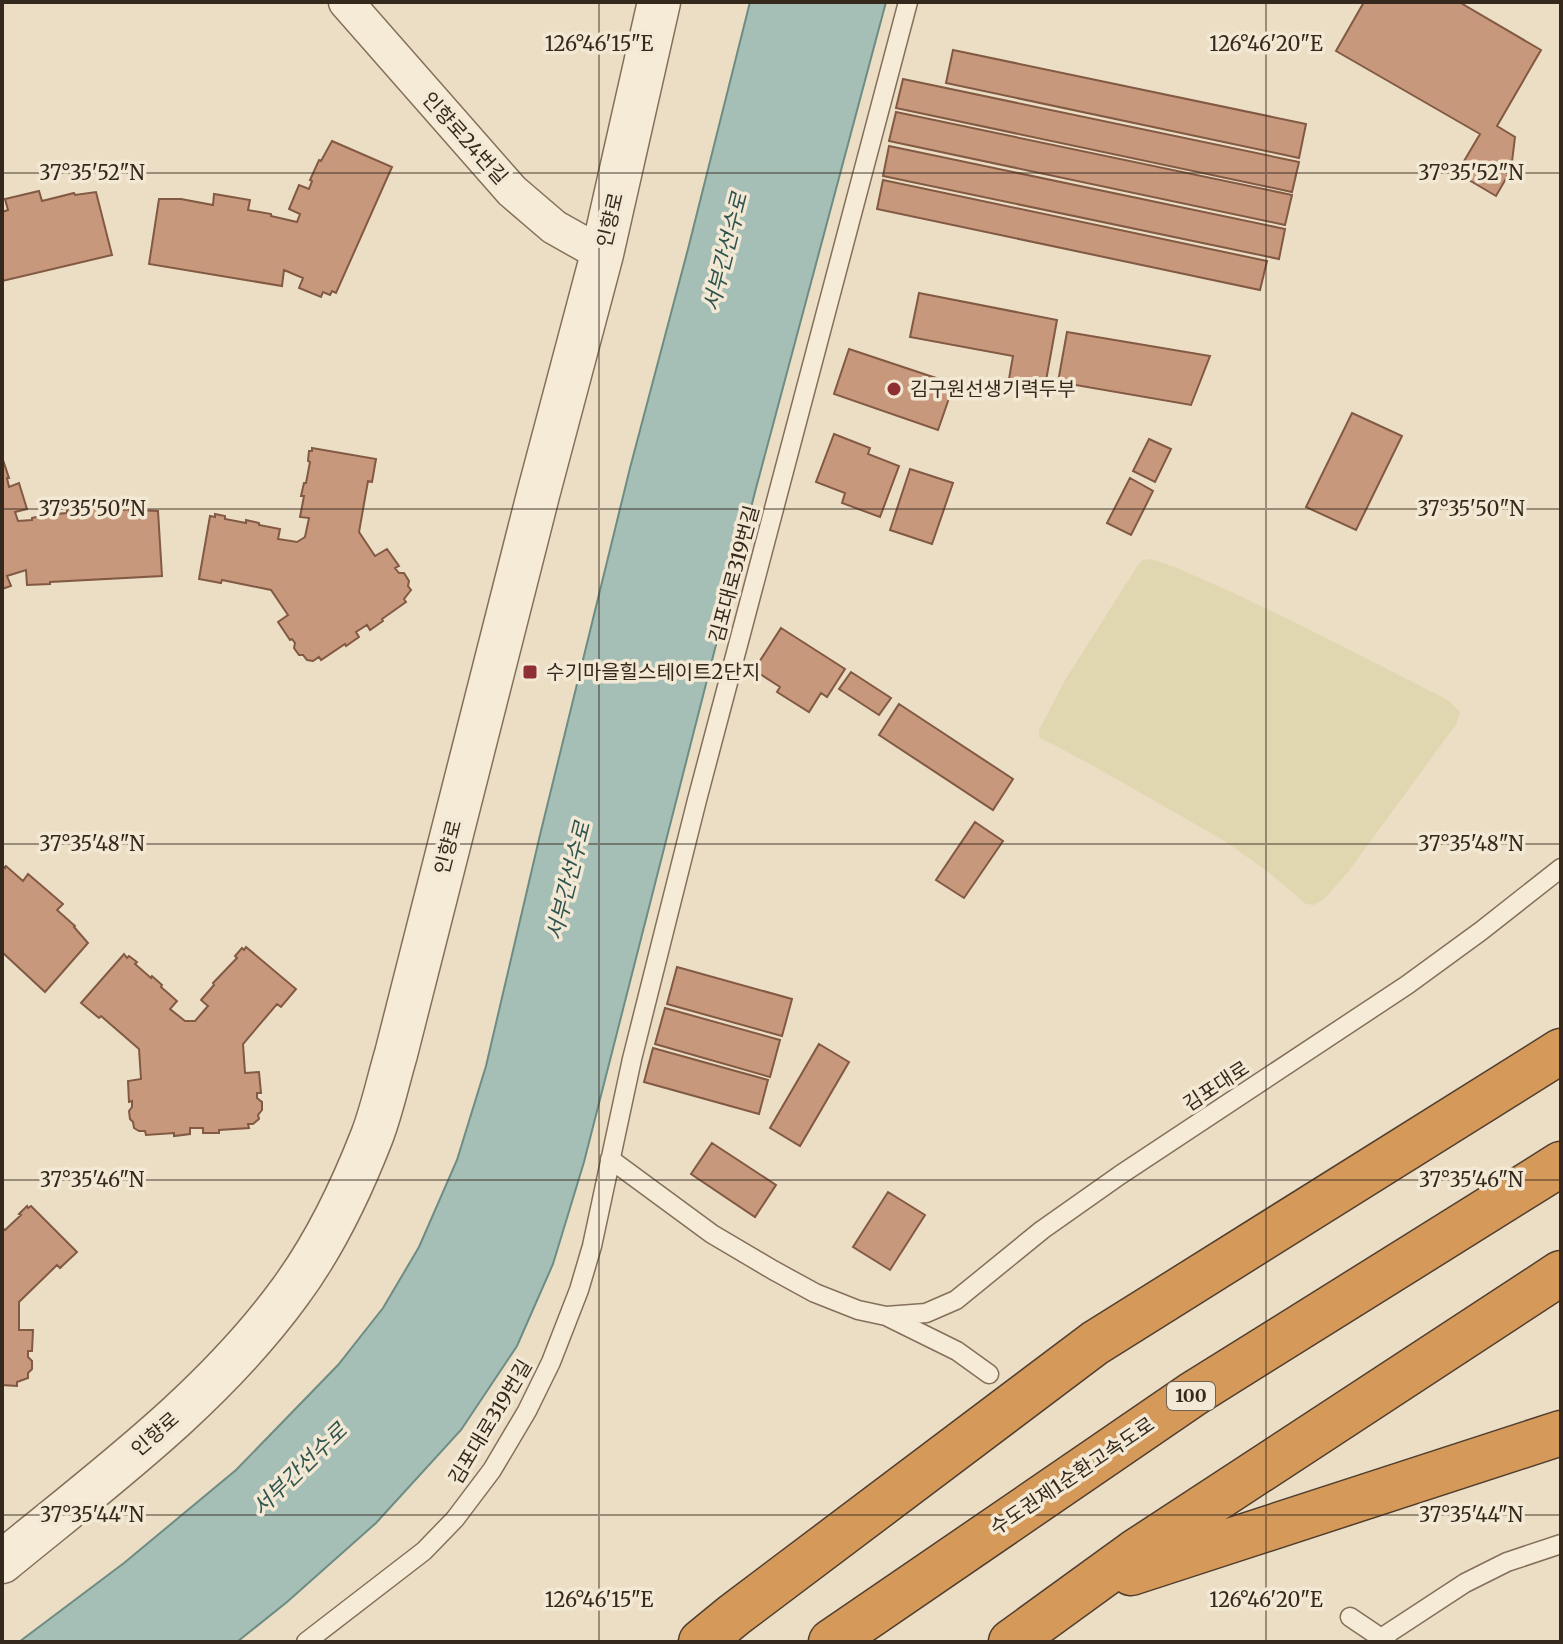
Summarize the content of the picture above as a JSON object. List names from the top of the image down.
{
  "streets": {
    "highway": ["100", "수도권제1순환고속도로"],
    "street": ["인향로24번길", "인향로"],
    "lane": ["김포대로319번길", "김포대로"]
  },
  "crossings": [
    ["인향로24번길", "인향로"]
  ],
  "water": ["서부간선수로"],
  "places": {
    "other": ["김구원선생기력두부"],
    "transit": ["수기마을힐스테이트2단지"]
  },
  "coordinates": [
    "126°46'15\"E",
    "126°46'20\"E",
    "37°35'52\"N",
    "37°35'50\"N",
    "37°35'48\"N",
    "37°35'46\"N",
    "37°35'44\"N"
  ]
}
